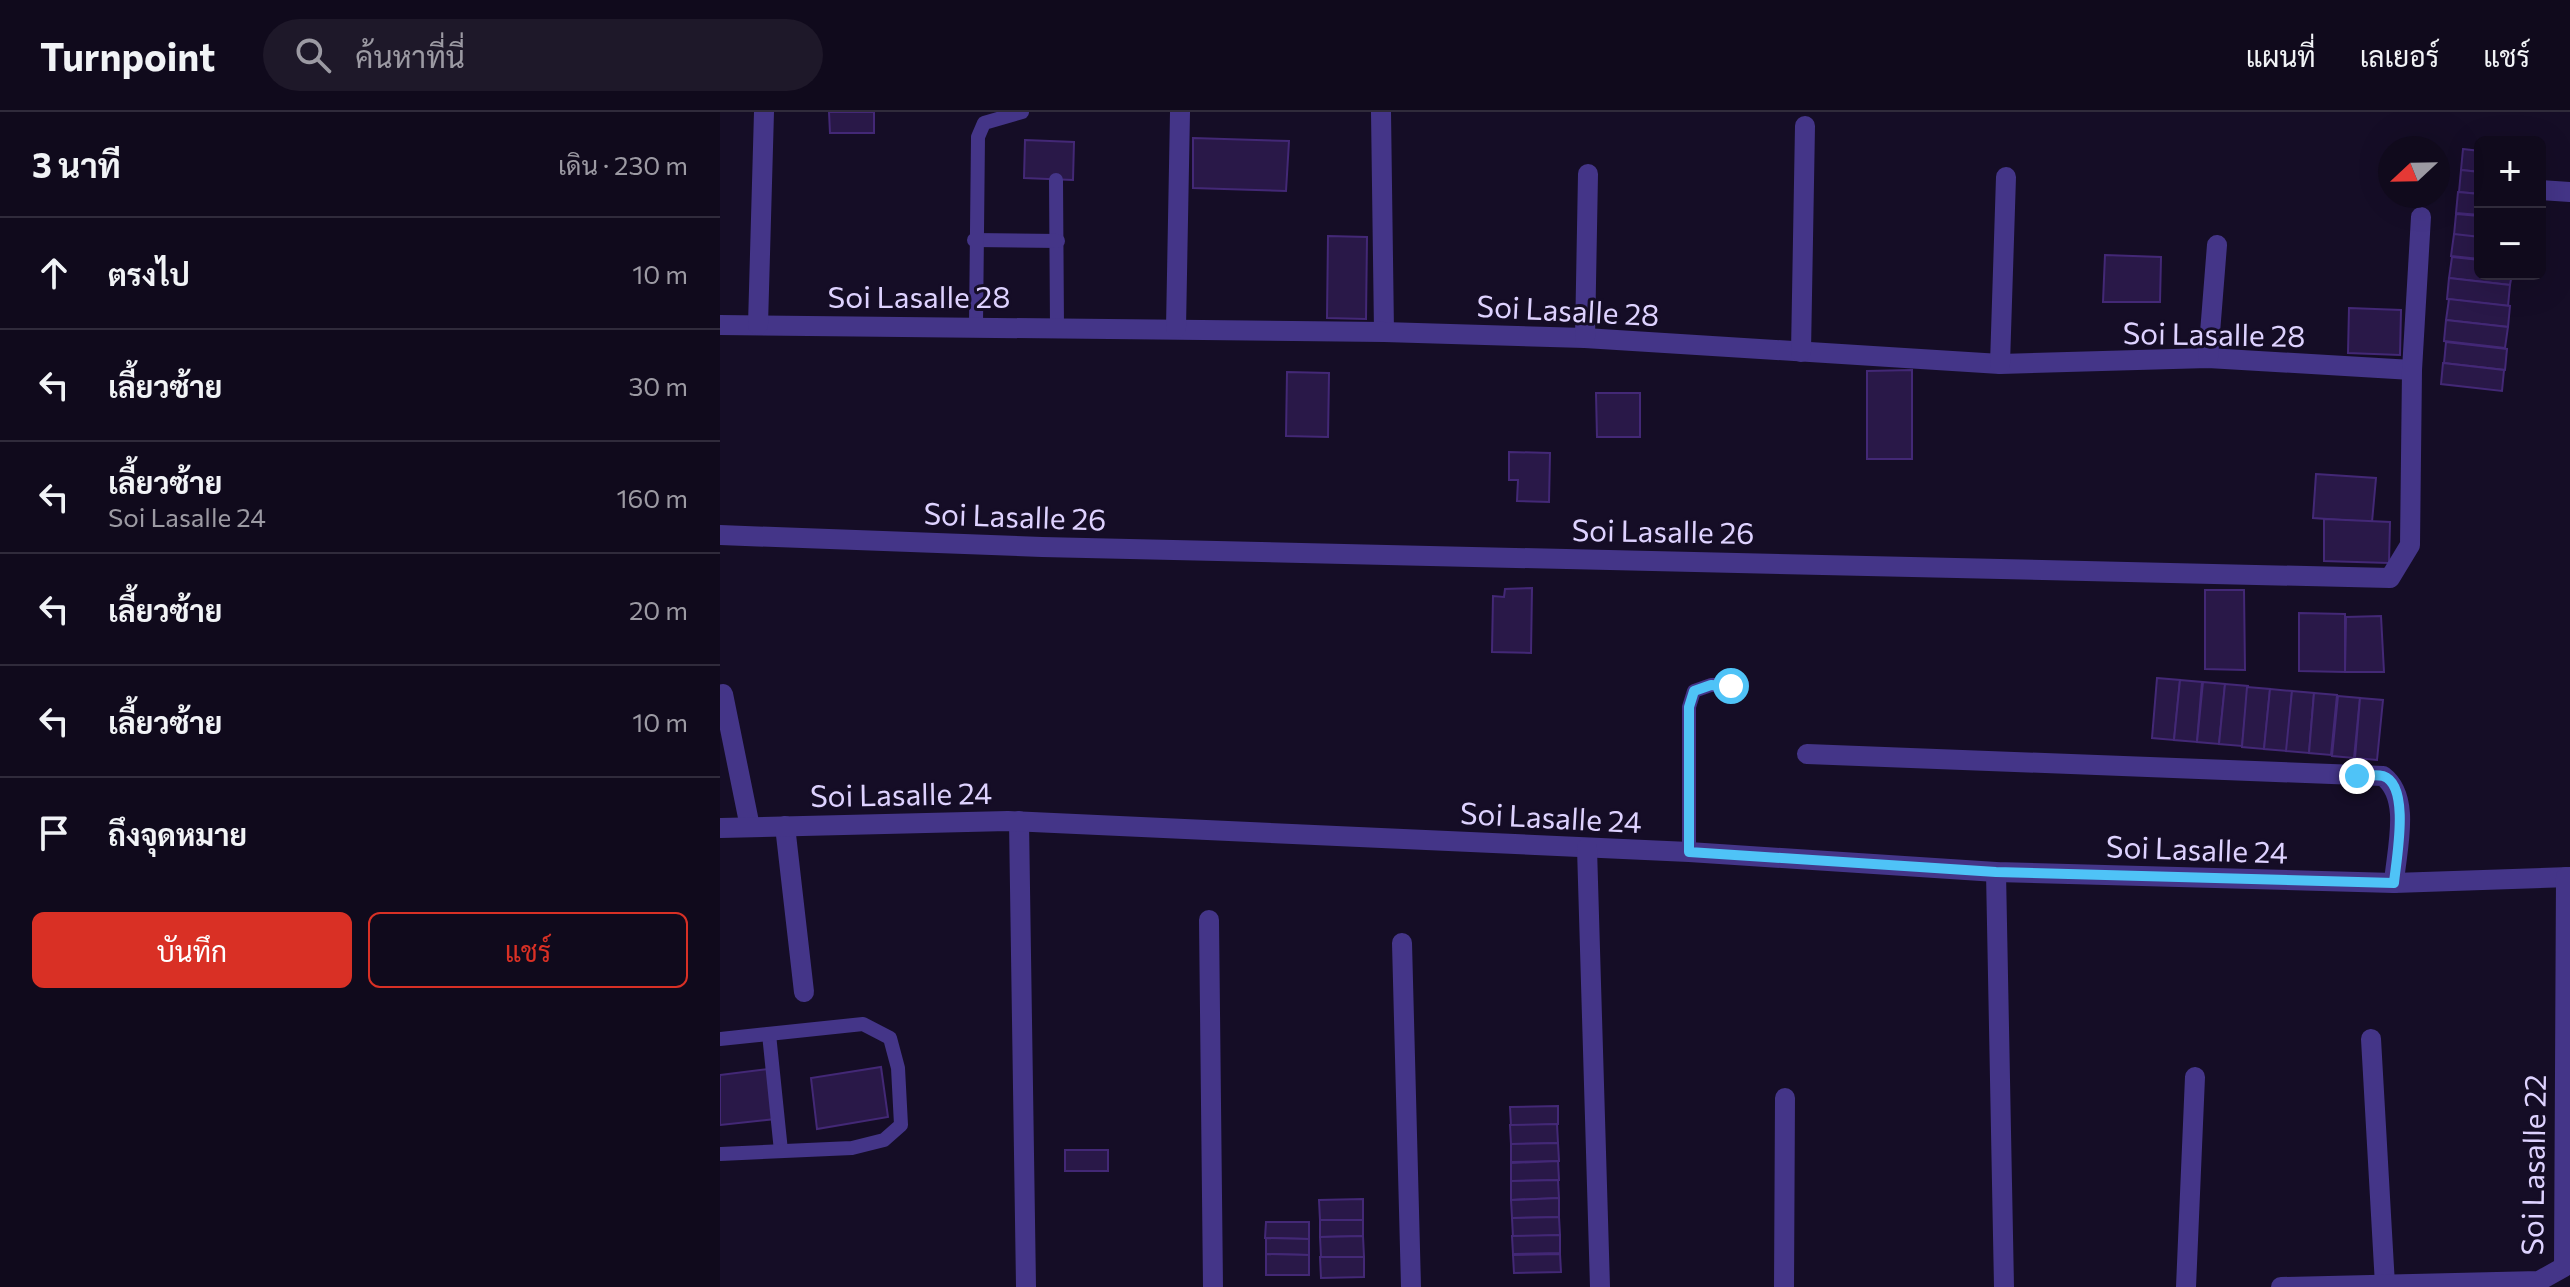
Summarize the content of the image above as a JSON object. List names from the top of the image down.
{
  "streets": {
    "street": [
      "Soi Lasalle 28",
      "Soi Lasalle 26",
      "Soi Lasalle 24",
      "Soi Lasalle 22"
    ]
  },
  "crossings": [
    ["Soi Lasalle 28", "Soi Lasalle 26"],
    ["Soi Lasalle 24", "Soi Lasalle 22"]
  ],
  "north": "left",
  "page": {
    "header": "Turnpoint",
    "search": "ค้นหาที่นี่",
    "nav": ["แผนที่", "เลเยอร์", "แชร์"],
    "heading": ["3 นาที", "เดิน · 230 m"],
    "map_buttons": ["+", "−"],
    "list": [
      ["ตรงไป", "10 m"],
      ["เลี้ยวซ้าย", "30 m"],
      ["เลี้ยวซ้าย", "Soi Lasalle 24", "160 m"],
      ["เลี้ยวซ้าย", "20 m"],
      ["เลี้ยวซ้าย", "10 m"],
      "ถึงจุดหมาย"
    ],
    "buttons": ["บันทึก", "แชร์"]
  }
}
